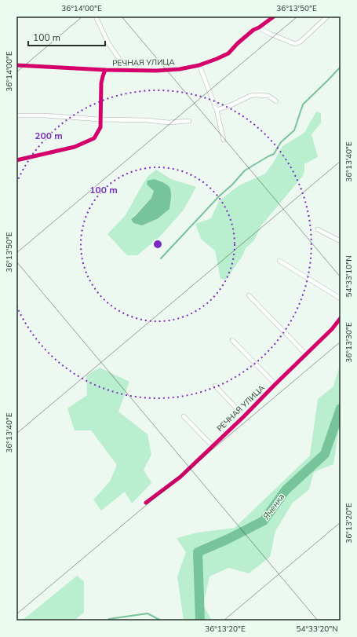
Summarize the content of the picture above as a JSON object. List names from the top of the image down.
{
  "streets": {
    "street": ["РЕЧНАЯ УЛИЦА"]
  },
  "water": ["Яченка"],
  "scale_bar": "100 m",
  "coordinates": [
    "36°14'00\"E",
    "36°13'50\"E",
    "36°13'40\"E",
    "54°33'10\"N",
    "36°13'30\"E",
    "36°13'20\"E",
    "54°33'20\"N"
  ],
  "rings": ["200 m", "100 m"]
}
